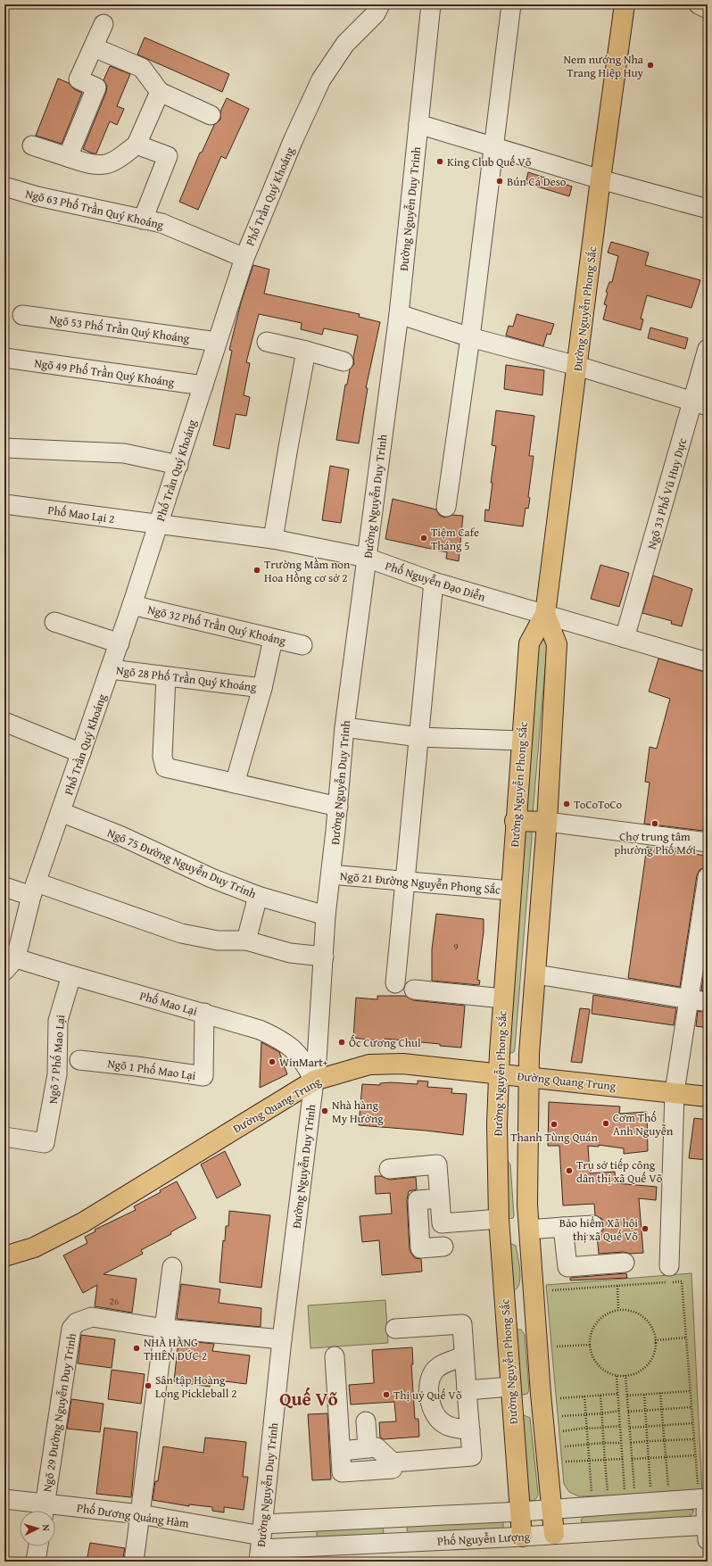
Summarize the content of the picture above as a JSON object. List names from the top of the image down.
{
  "streets": {
    "main road": ["Đường Nguyễn Phong Sắc", "Đường Quang Trung"],
    "street": [
      "Phố Trần Quý Khoáng",
      "Ngõ 63 Phố Trần Quý Khoáng",
      "Đường Nguyễn Duy Trinh",
      "Ngõ 53 Phố Trần Quý Khoáng",
      "Ngõ 49 Phố Trần Quý Khoáng",
      "Ngõ 33 Phố Vũ Huy Dực",
      "Phố Mao Lại 2",
      "Phố Nguyễn Đạo Diễn",
      "Ngõ 32 Phố Trần Quý Khoáng",
      "Ngõ 28 Phố Trần Quý Khoáng",
      "Ngõ 75 Đường Nguyễn Duy Trinh",
      "Ngõ 21 Đường Nguyễn Phong Sắc",
      "Phố Mao Lại",
      "Ngõ 7 Phố Mao Lại",
      "Ngõ 1 Phố Mao Lại",
      "Ngõ 29 Đường Nguyễn Duy Trinh",
      "Phố Dương Quảng Hàm",
      "Phố Nguyễn Lượng"
    ]
  },
  "crossings": [
    ["Phố Trần Quý Khoáng", "Ngõ 63 Phố Trần Quý Khoáng"],
    ["Phố Trần Quý Khoáng", "Ngõ 53 Phố Trần Quý Khoáng"],
    ["Phố Trần Quý Khoáng", "Ngõ 49 Phố Trần Quý Khoáng"],
    ["Phố Trần Quý Khoáng", "Phố Mao Lại 2"],
    ["Phố Trần Quý Khoáng", "Phố Nguyễn Đạo Diễn"],
    ["Phố Trần Quý Khoáng", "Ngõ 32 Phố Trần Quý Khoáng"],
    ["Phố Trần Quý Khoáng", "Ngõ 28 Phố Trần Quý Khoáng"],
    ["Phố Trần Quý Khoáng", "Ngõ 75 Đường Nguyễn Duy Trinh"],
    ["Phố Trần Quý Khoáng", "Phố Mao Lại"],
    ["Đường Nguyễn Duy Trinh", "Phố Nguyễn Đạo Diễn"],
    ["Đường Nguyễn Duy Trinh", "Ngõ 75 Đường Nguyễn Duy Trinh"],
    ["Đường Nguyễn Duy Trinh", "Ngõ 21 Đường Nguyễn Phong Sắc"],
    ["Đường Nguyễn Duy Trinh", "Phố Mao Lại"],
    ["Đường Nguyễn Duy Trinh", "Đường Quang Trung"],
    ["Đường Nguyễn Duy Trinh", "Ngõ 29 Đường Nguyễn Duy Trinh"],
    ["Đường Nguyễn Duy Trinh", "Phố Dương Quảng Hàm"],
    ["Đường Nguyễn Duy Trinh", "Phố Nguyễn Lượng"],
    ["Đường Nguyễn Phong Sắc", "Phố Nguyễn Đạo Diễn"],
    ["Đường Nguyễn Phong Sắc", "Ngõ 21 Đường Nguyễn Phong Sắc"],
    ["Đường Nguyễn Phong Sắc", "Đường Quang Trung"],
    ["Đường Nguyễn Phong Sắc", "Phố Nguyễn Lượng"],
    ["Ngõ 33 Phố Vũ Huy Dực", "Phố Nguyễn Đạo Diễn"],
    ["Phố Mao Lại 2", "Phố Nguyễn Đạo Diễn"],
    ["Phố Mao Lại", "Ngõ 7 Phố Mao Lại"],
    ["Phố Mao Lại", "Ngõ 1 Phố Mao Lại"],
    ["Phố Mao Lại", "Đường Quang Trung"],
    ["Ngõ 29 Đường Nguyễn Duy Trinh", "Phố Dương Quảng Hàm"],
    ["Phố Dương Quảng Hàm", "Phố Nguyễn Lượng"]
  ],
  "districts": ["Quế Võ"],
  "places": [
    "Nem nướng Nha Trang Hiệp Huy",
    "King Club Quế Võ",
    "Bún Cá Deso",
    "Tiệm Cafe Tháng 5",
    "Trường Mầm non Hoa Hồng cơ sở 2",
    "ToCoToCo",
    "Chợ trung tâm phường Phố Mới",
    "Ốc Cương Chul",
    "WinMart+",
    "Nhà hàng My Hưởng",
    "Cơm Thố Anh Nguyễn",
    "Thanh Tùng Quán",
    "Trụ sở tiếp công dân thị xã Quế Võ",
    "Bảo hiểm Xã hội thị xã Quế Võ",
    "NHÀ HÀNG THIÊN ĐỨC 2",
    "Sân tập Hoàng Long Pickleball 2",
    "Thị uỷ Quế Võ"
  ],
  "house_numbers": ["9", "26"],
  "north": "right"
}
